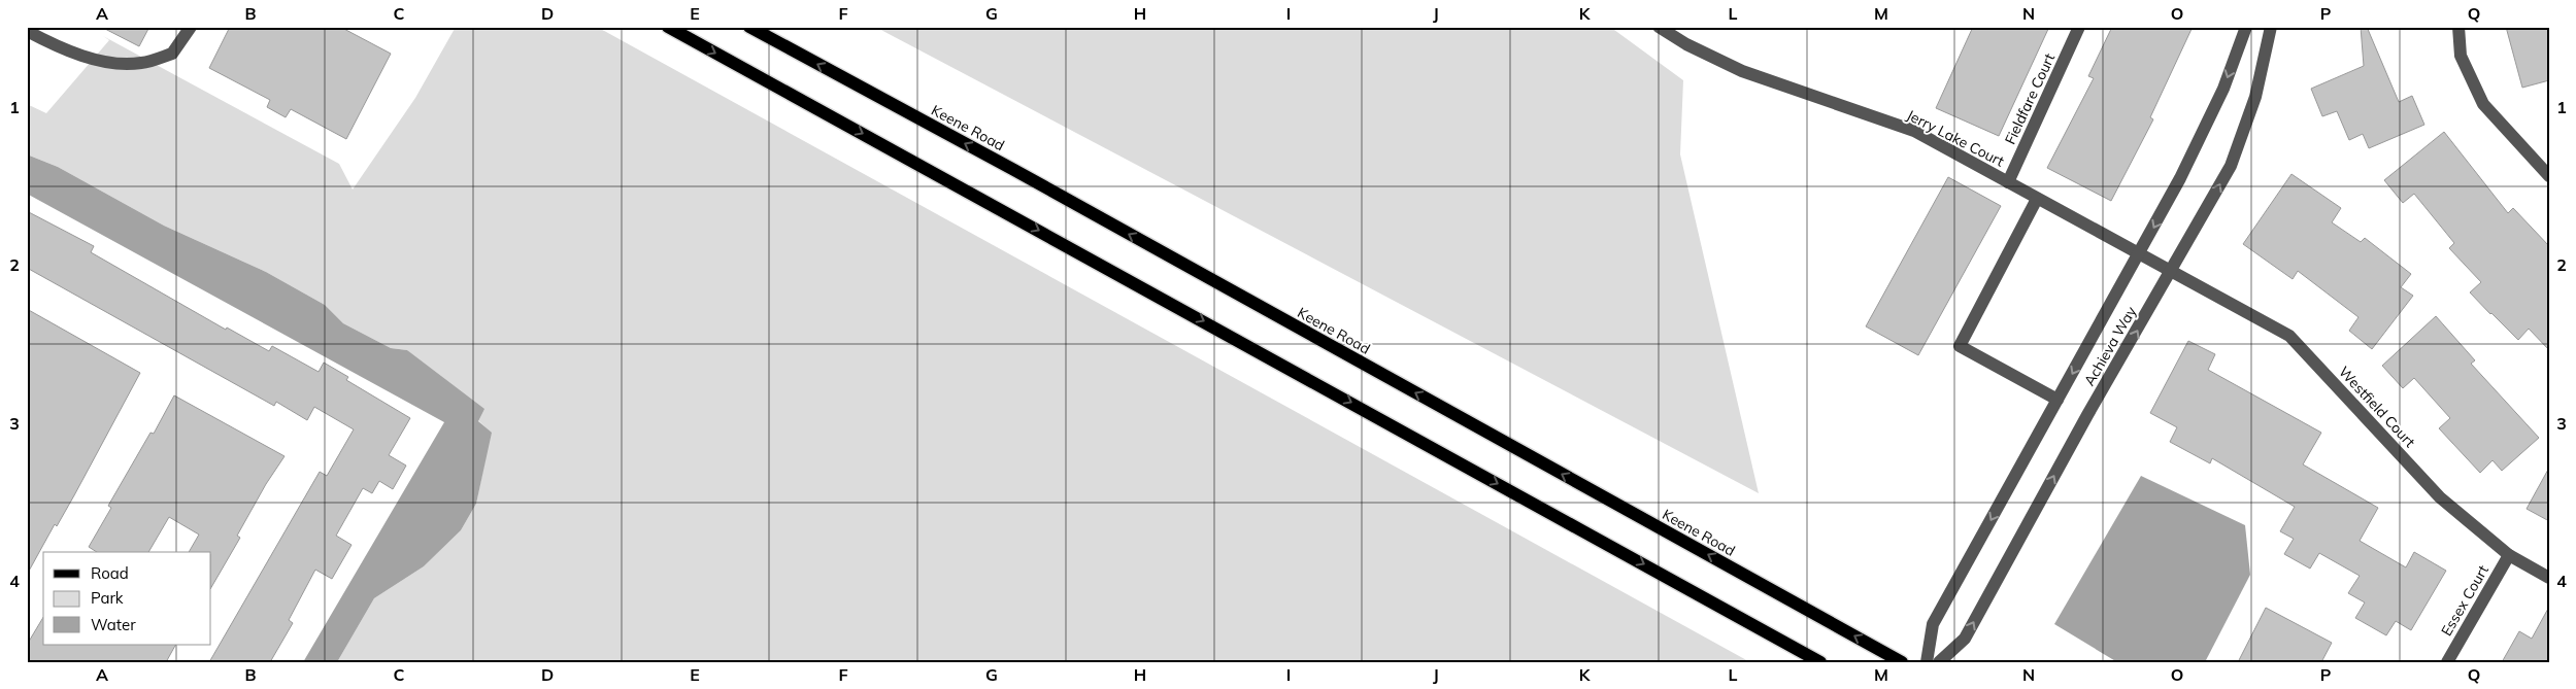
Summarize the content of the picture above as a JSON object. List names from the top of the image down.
{
  "streets": {
    "main road": ["Keene Road"],
    "street": [
      "Fieldfare Court",
      "Jerry Lake Court",
      "Achieva Way",
      "Westfield Court",
      "Essex Court"
    ]
  },
  "crossings": [
    ["Fieldfare Court", "Jerry Lake Court"],
    ["Jerry Lake Court", "Achieva Way"],
    ["Jerry Lake Court", "Westfield Court"],
    ["Achieva Way", "Westfield Court"],
    ["Westfield Court", "Essex Court"]
  ],
  "legend": ["Road", "Park", "Water"],
  "grid": {
    "columns": [
      "A",
      "B",
      "C",
      "D",
      "E",
      "F",
      "G",
      "H",
      "I",
      "J",
      "K",
      "L",
      "M",
      "N",
      "O",
      "P",
      "Q"
    ],
    "rows": [
      "1",
      "2",
      "3",
      "4"
    ]
  }
}
